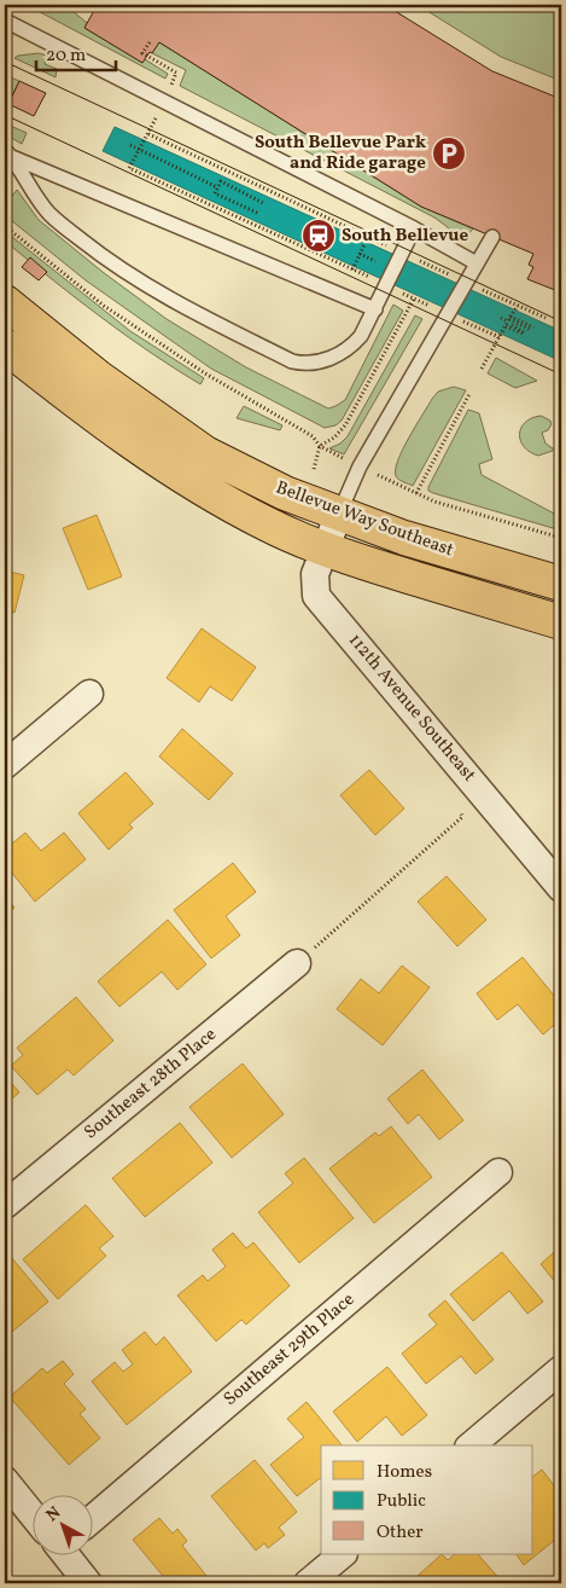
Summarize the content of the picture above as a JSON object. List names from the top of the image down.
{
  "streets": {
    "main road": ["Bellevue Way Southeast"],
    "street": ["112th Avenue Southeast", "Southeast 28th Place", "Southeast 29th Place"]
  },
  "crossings": [
    ["Bellevue Way Southeast", "112th Avenue Southeast"]
  ],
  "places": {
    "parking": ["South Bellevue Park and Ride garage"],
    "station": ["South Bellevue"]
  },
  "legend": ["Homes", "Public", "Other"],
  "scale_bar": "20 m",
  "north": "top left"
}
